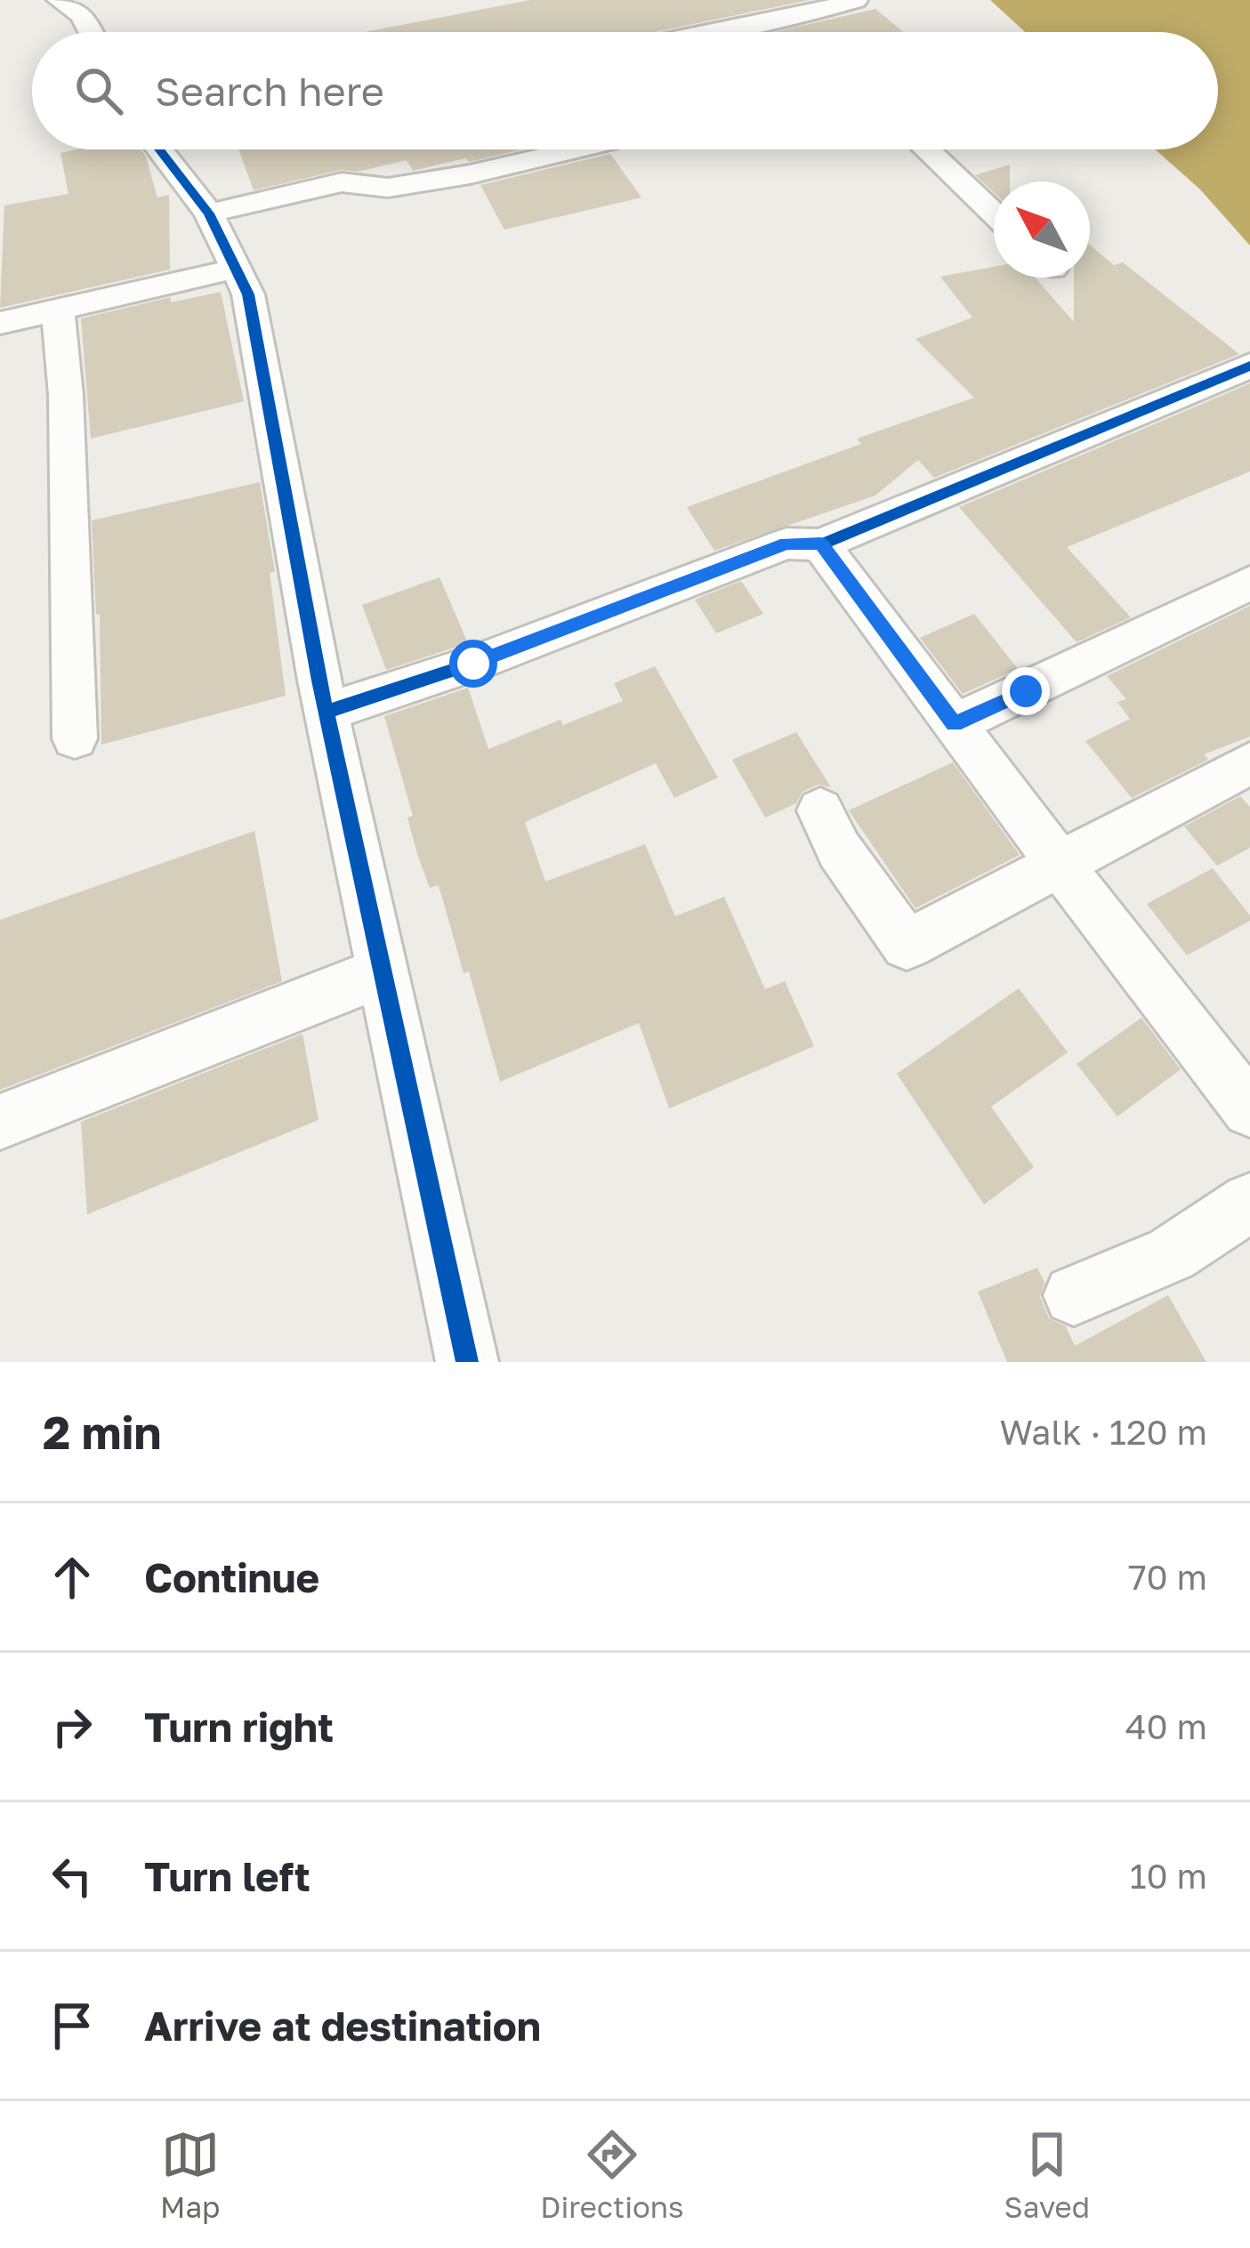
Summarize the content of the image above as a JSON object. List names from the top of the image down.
{
  "north": "top left",
  "page": {
    "search": "Search here",
    "heading": ["2 min", "Walk · 120 m"],
    "list": [
      ["Continue", "70 m"],
      ["Turn right", "40 m"],
      ["Turn left", "10 m"],
      "Arrive at destination"
    ],
    "nav": ["Map", "Directions", "Saved"]
  }
}
